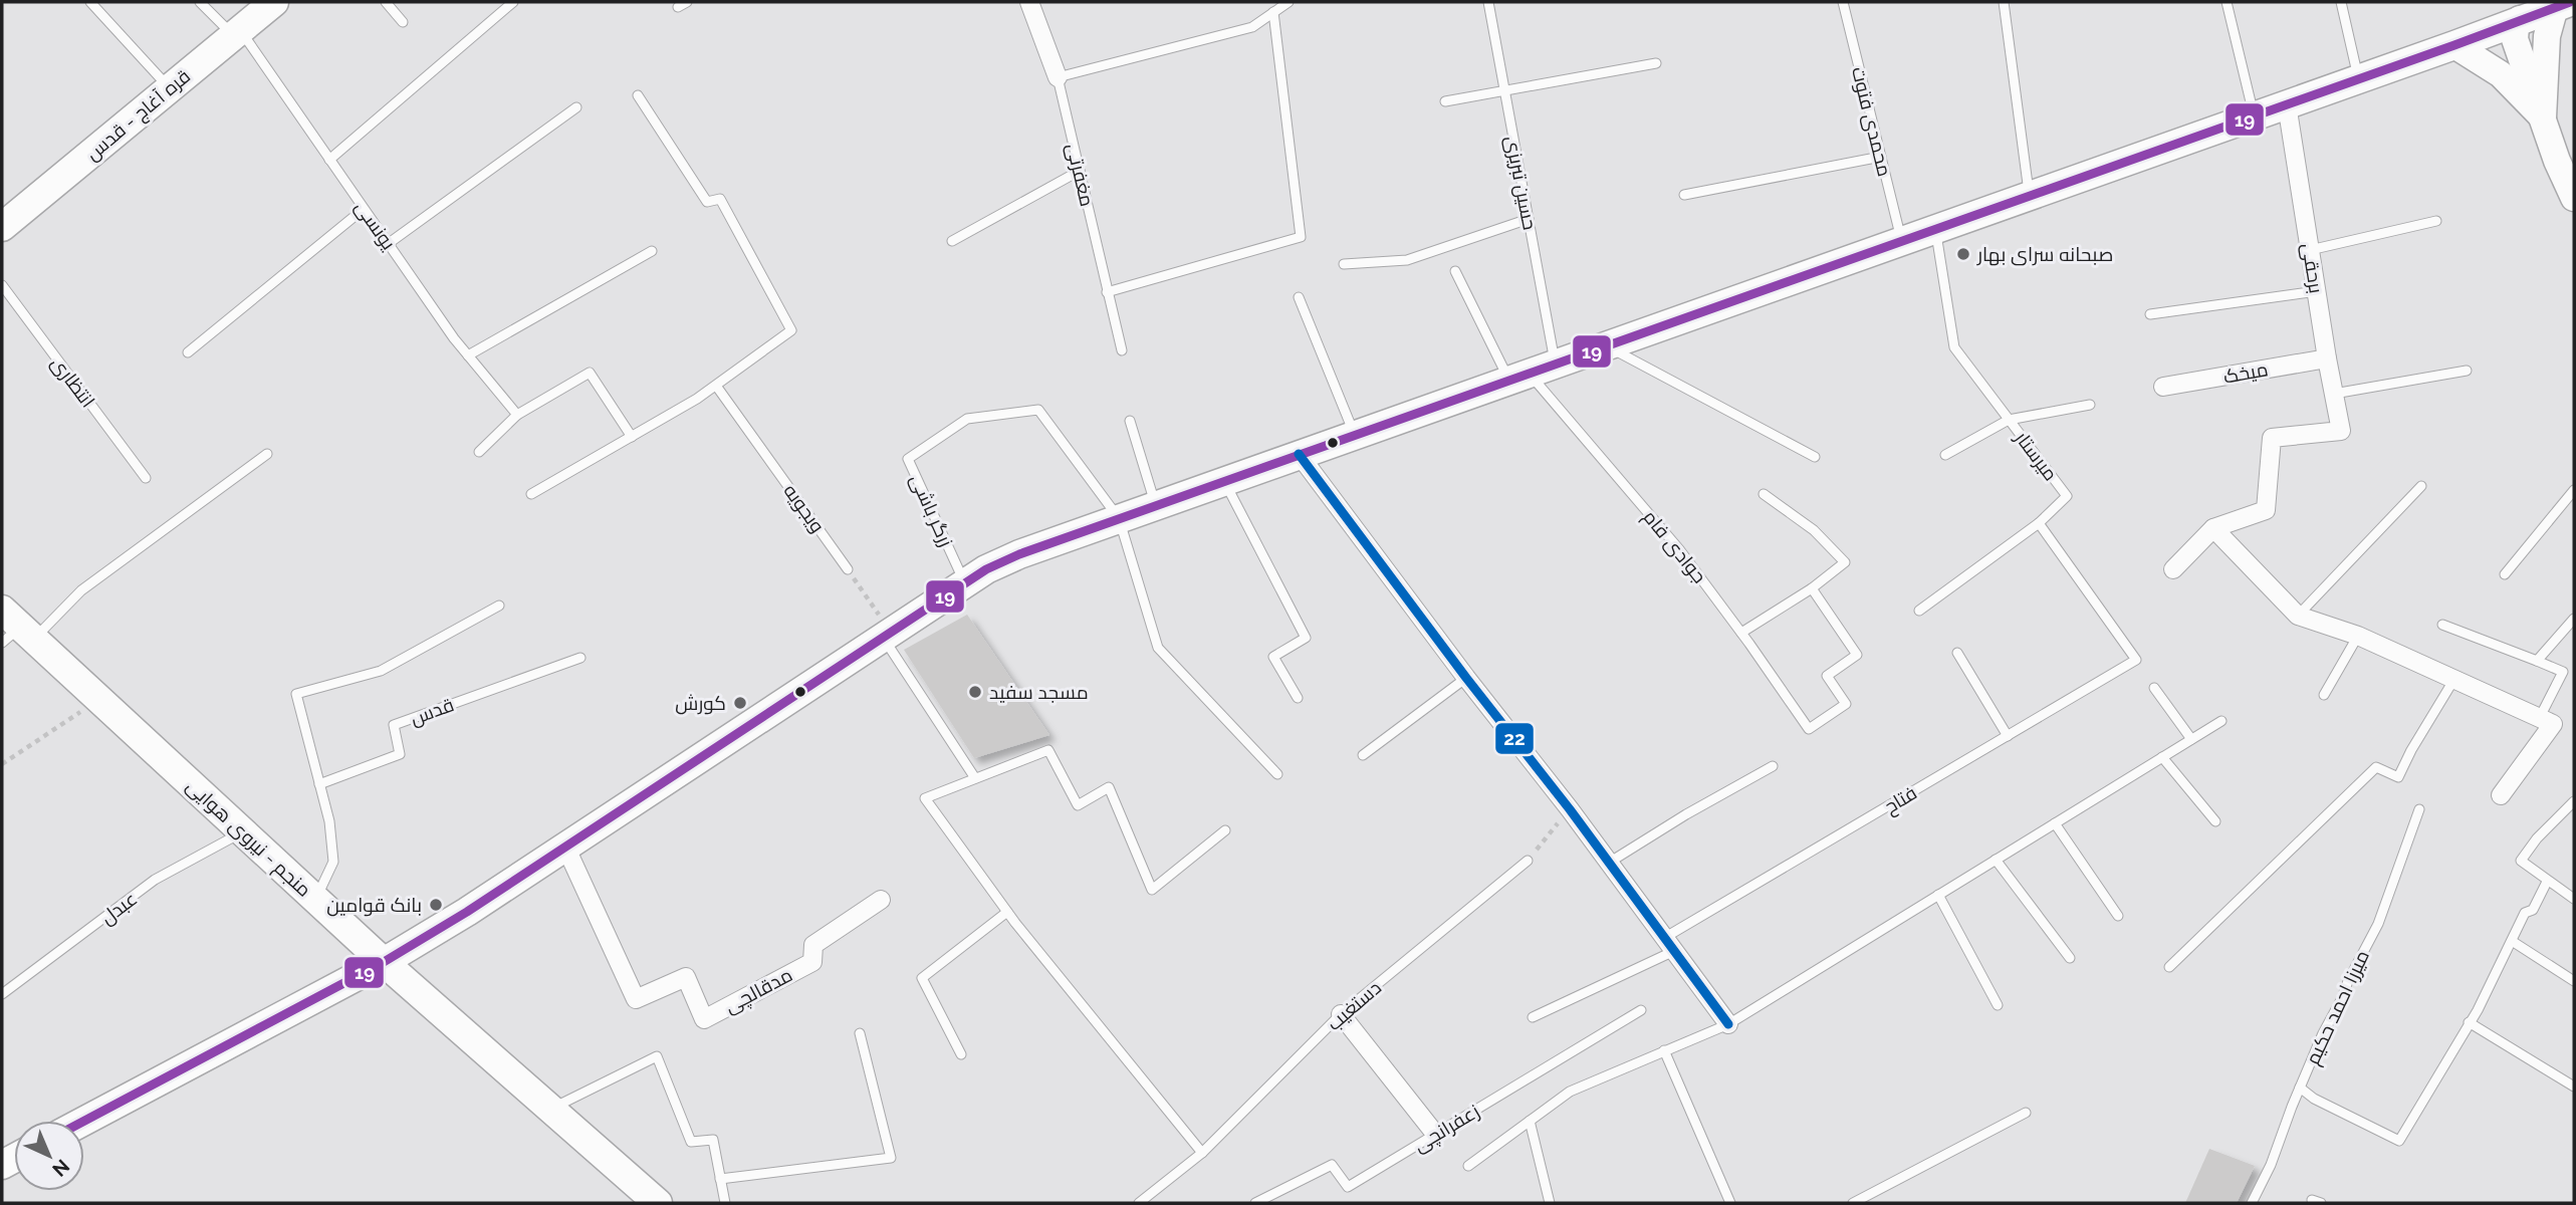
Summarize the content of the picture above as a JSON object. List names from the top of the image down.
{
  "streets": {
    "main road": ["قره آغاج - قدس", "منجم - نیروی هوایی"],
    "street": [
      "مغفرتی",
      "برحقی",
      "میخک",
      "مدقالچی"
    ],
    "lane": [
      "محمدی فتوت",
      "حسین تبریزی",
      "یونسی",
      "انتظاری",
      "میرستار",
      "ویجویه",
      "زرگر باشی",
      "جوادی فام",
      "قدس",
      "فتاح",
      "عبدل",
      "دستغیب",
      "میرزا احمد حکیم",
      "زعفرانچی"
    ]
  },
  "crossings": [
    ["قره آغاج - قدس", "یونسی"],
    ["حسین تبریزی", "جوادی فام"],
    ["برحقی", "میخک"],
    ["میرستار", "فتاح"],
    ["منجم - نیروی هوایی", "عبدل"]
  ],
  "places": [
    "صبحانه سرای بهار",
    "مسجد سفید",
    "کورش",
    "بانک قوامین"
  ],
  "lines": ["transit line 19", "transit line 22"],
  "north": "bottom right"
}
